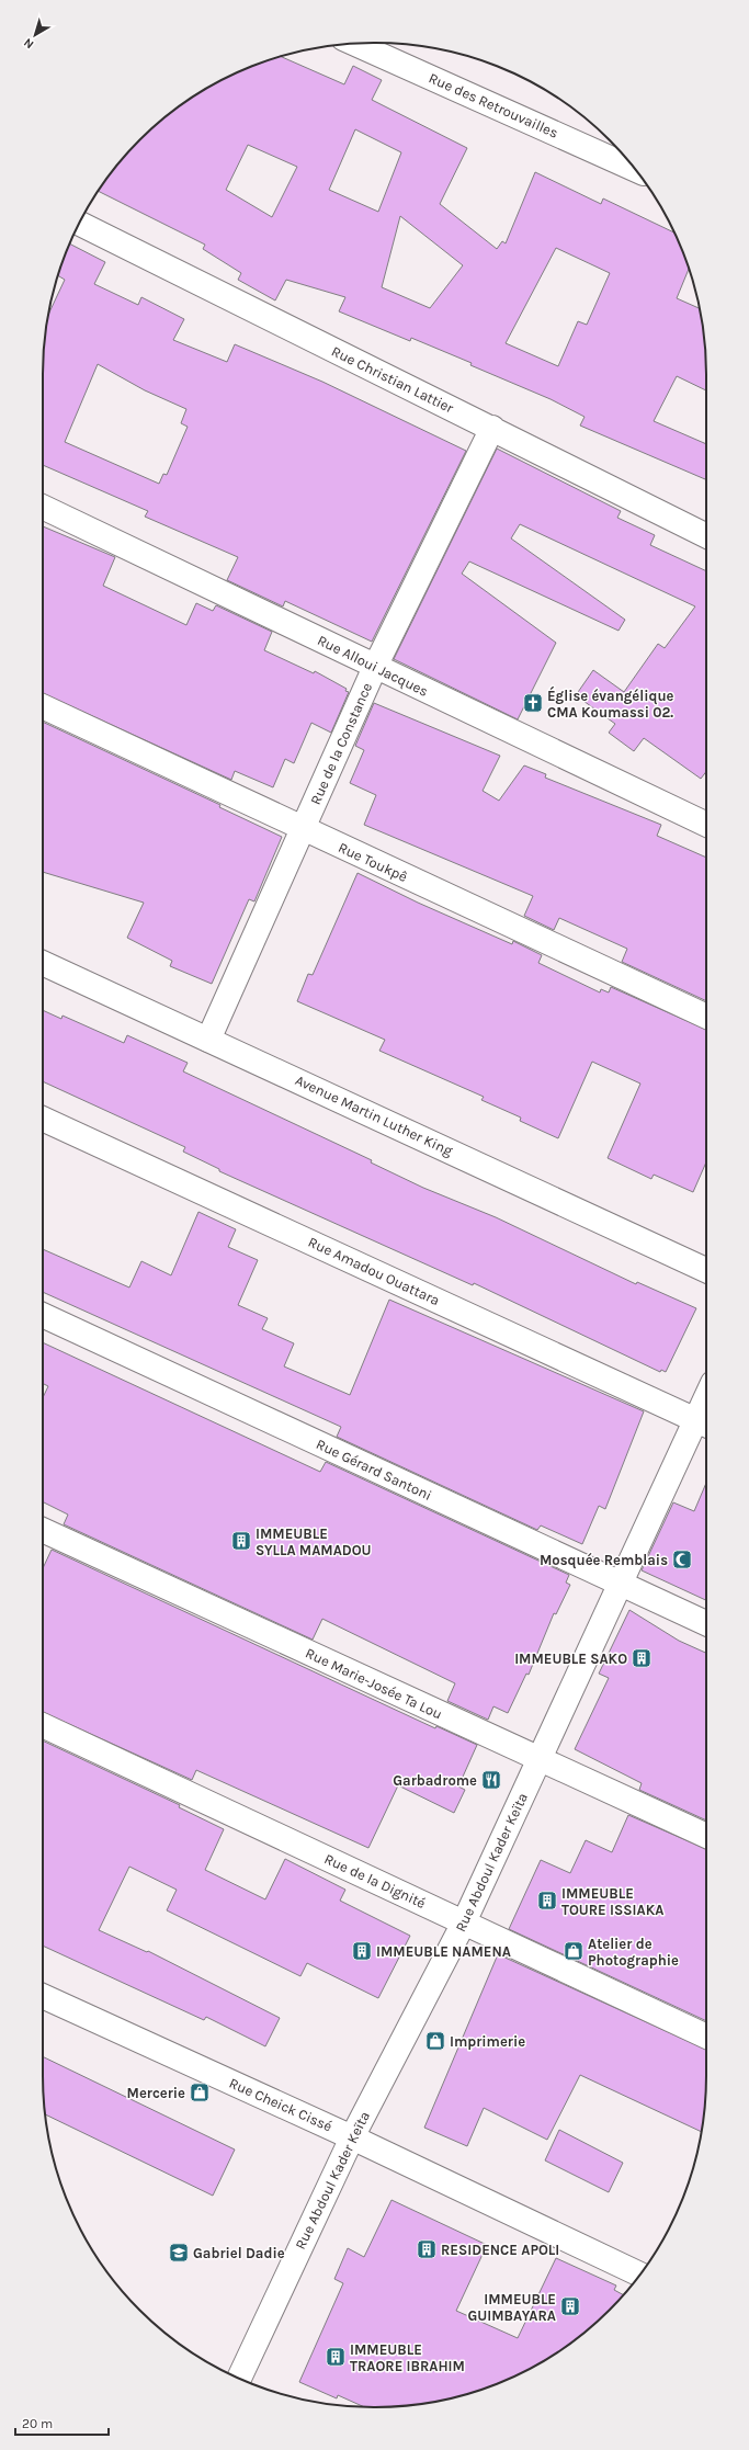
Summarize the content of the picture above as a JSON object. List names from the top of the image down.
{
  "streets": {
    "street": [
      "Rue des Retrouvailles",
      "Rue Christian Lattier",
      "Rue Alloui Jacques",
      "Rue de la Constance",
      "Rue Toukpê",
      "Avenue Martin Luther King",
      "Rue Amadou Ouattara",
      "Rue Gérard Santoni",
      "Rue Marie-Josée Ta Lou",
      "Rue Abdoul Kader Keïta",
      "Rue de la Dignité",
      "Rue Cheick Cissé"
    ]
  },
  "crossings": [
    ["Rue Christian Lattier", "Rue de la Constance"],
    ["Rue Alloui Jacques", "Rue de la Constance"],
    ["Rue de la Constance", "Rue Toukpê"],
    ["Rue de la Constance", "Avenue Martin Luther King"],
    ["Rue Amadou Ouattara", "Rue Abdoul Kader Keïta"],
    ["Rue Gérard Santoni", "Rue Abdoul Kader Keïta"],
    ["Rue Marie-Josée Ta Lou", "Rue Abdoul Kader Keïta"],
    ["Rue Abdoul Kader Keïta", "Rue de la Dignité"],
    ["Rue Abdoul Kader Keïta", "Rue Cheick Cissé"]
  ],
  "places": {
    "church": ["Église évangélique CMA Koumassi 02."],
    "building": [
      "IMMEUBLE SYLLA MAMADOU",
      "IMMEUBLE SAKO",
      "IMMEUBLE TOURE ISSIAKA",
      "IMMEUBLE NAMENA",
      "RESIDENCE APOLI",
      "IMMEUBLE GUIMBAYARA",
      "IMMEUBLE TRAORE IBRAHIM"
    ],
    "mosque": ["Mosquée Remblais"],
    "restaurant": ["Garbadrome"],
    "shop": ["Atelier de Photographie", "Imprimerie", "Mercerie"],
    "school or university": ["Gabriel Dadie"]
  },
  "scale_bar": "20 m",
  "north": "bottom left"
}
